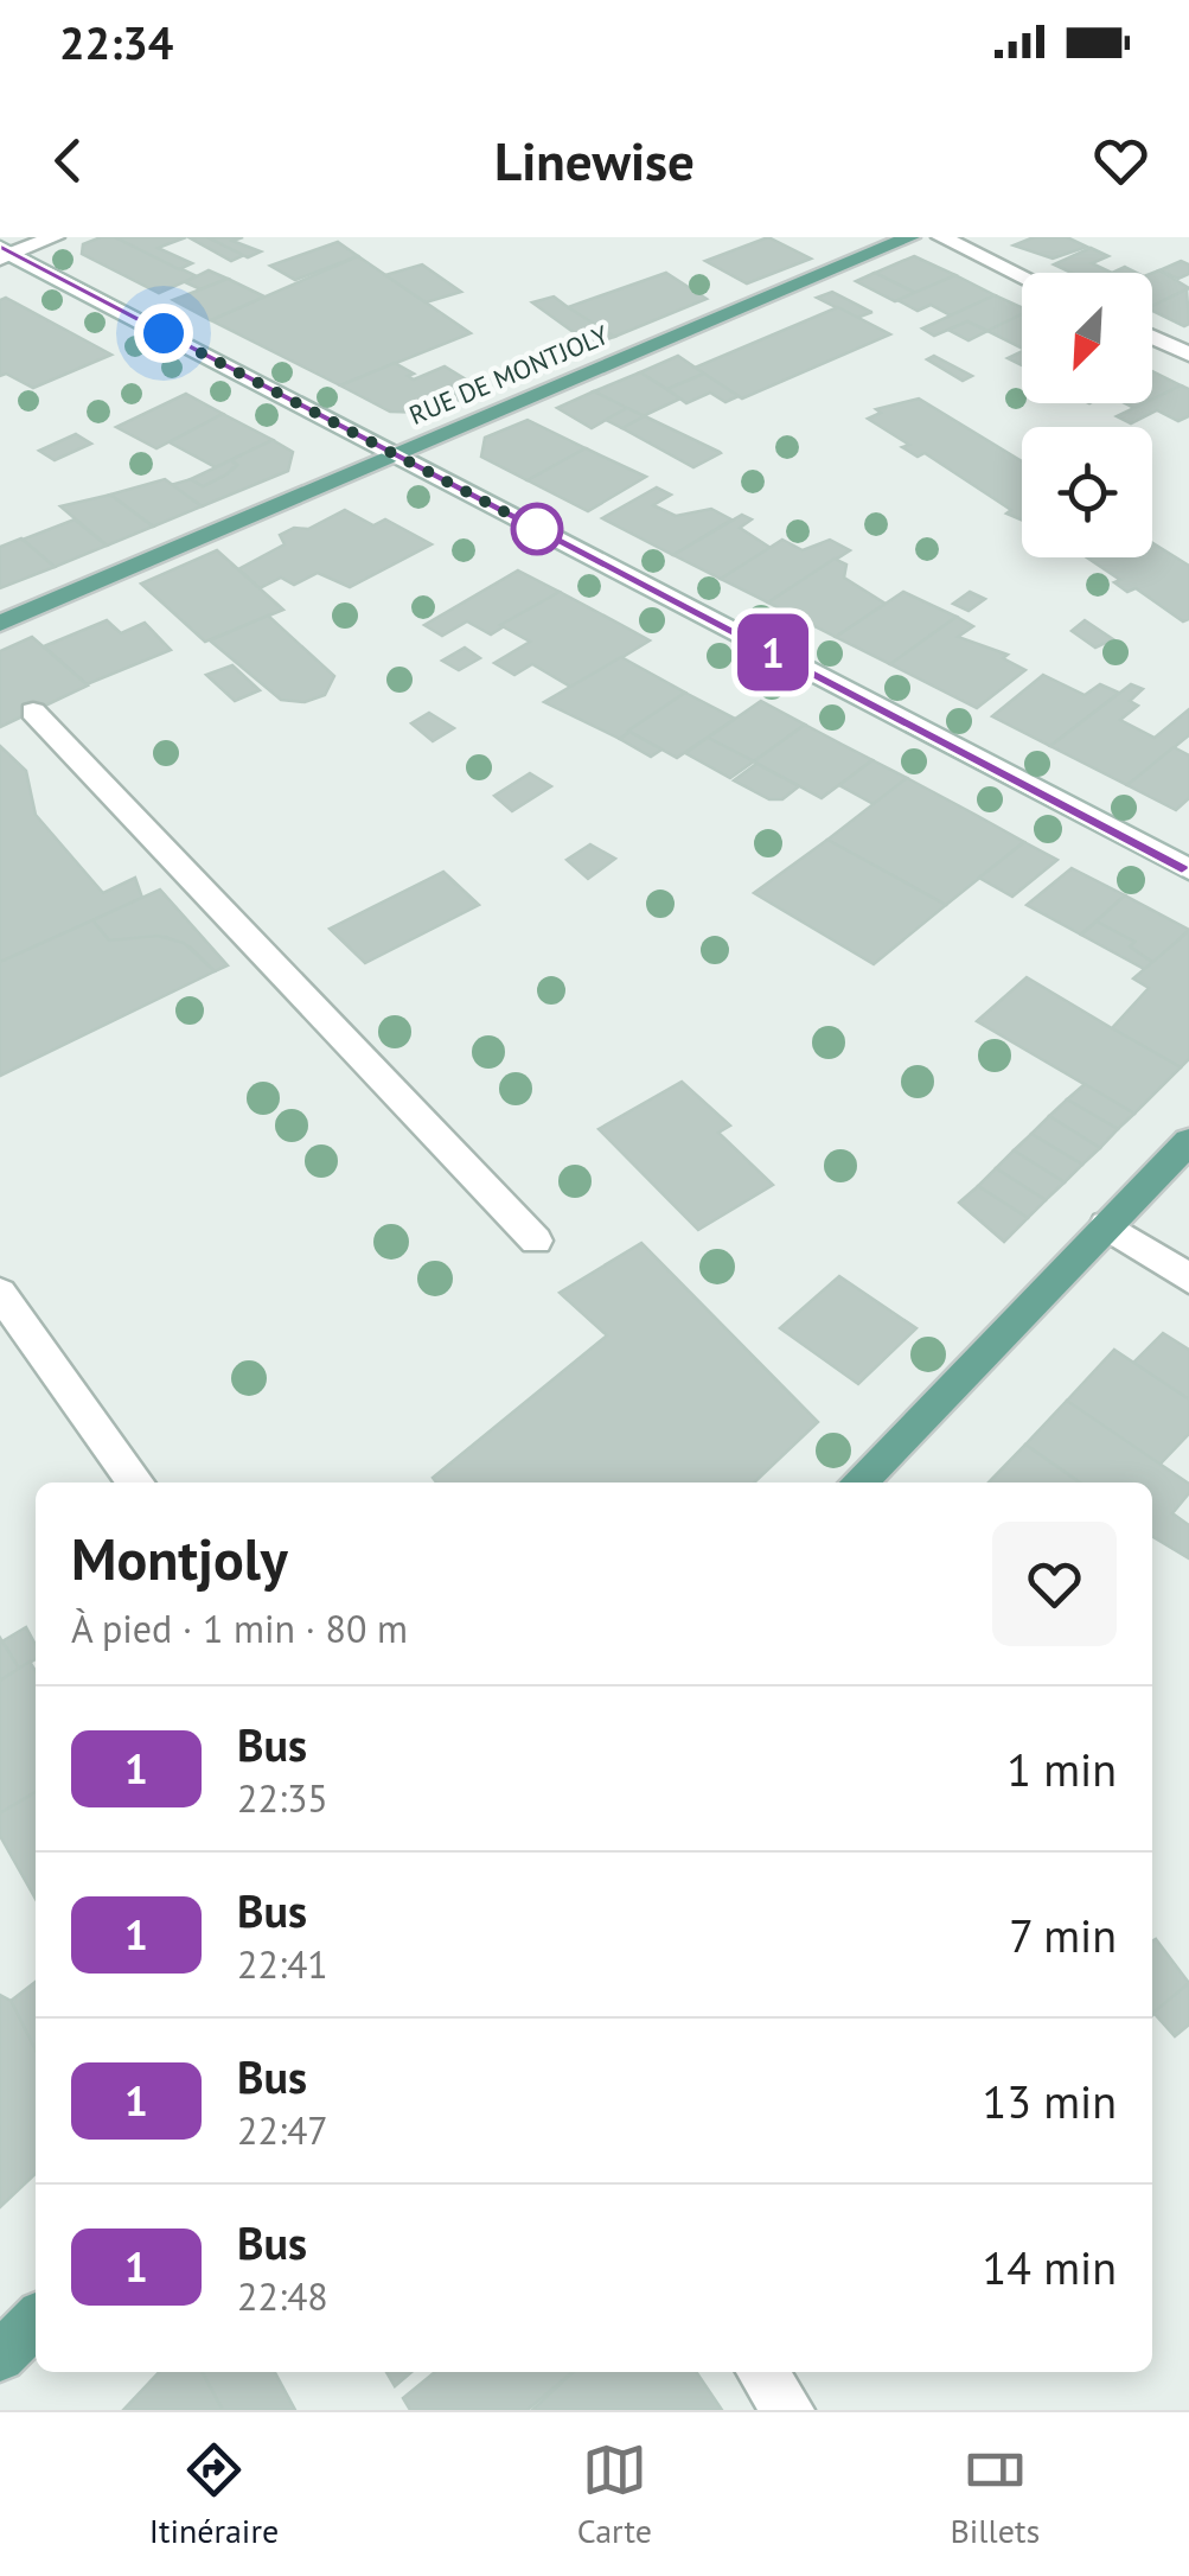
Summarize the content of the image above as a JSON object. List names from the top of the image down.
{
  "streets": {
    "main road": ["RUE DE MONTJOLY"]
  },
  "lines": ["bus line 1"],
  "north": "bottom left",
  "page": {
    "status": "22:34",
    "header": "Linewise",
    "on_map": "1",
    "heading": ["Montjoly", "À pied · 1 min · 80 m"],
    "list": [
      {
        "mark": "1",
        "name": "Bus",
        "note": "22:35",
        "value": "1 min"
      },
      {
        "mark": "1",
        "name": "Bus",
        "note": "22:41",
        "value": "7 min"
      },
      {
        "mark": "1",
        "name": "Bus",
        "note": "22:47",
        "value": "13 min"
      },
      {
        "mark": "1",
        "name": "Bus",
        "note": "22:48",
        "value": "14 min"
      }
    ],
    "tabs": ["Itinéraire", "Carte", "Billets"]
  }
}
